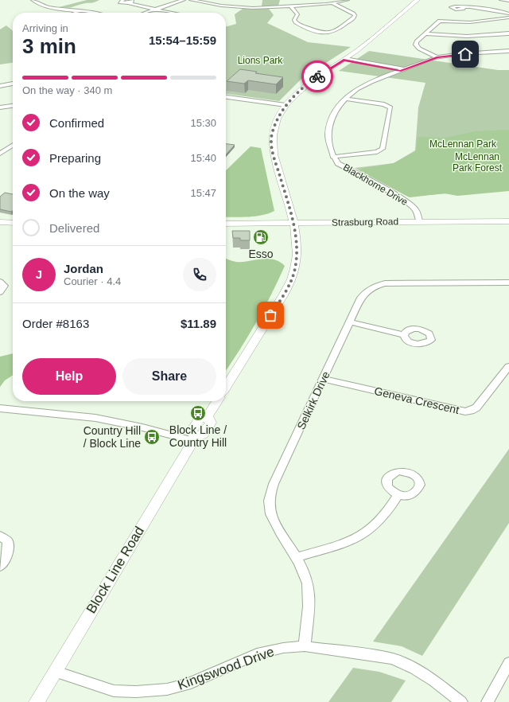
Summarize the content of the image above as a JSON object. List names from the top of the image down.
{
  "streets": {
    "street": [
      "Blackhorne Drive",
      "Strasburg Road",
      "Selkirk Drive",
      "Geneva Crescent",
      "Block Line Road",
      "Kingswood Drive"
    ]
  },
  "crossings": [
    ["Blackhorne Drive", "Strasburg Road"],
    ["Selkirk Drive", "Geneva Crescent"],
    ["Selkirk Drive", "Kingswood Drive"],
    ["Block Line Road", "Kingswood Drive"]
  ],
  "parks": ["Lions Park", "McLennan Park", "McLennan Park Forest"],
  "places": {
    "fuel station": ["Esso"],
    "bus stop": ["Block Line / Country Hill", "Country Hill / Block Line"]
  },
  "page": {
    "heading": ["3 min", "Arriving in", "15:54–15:59"],
    "panel": [
      "Jordan",
      "Courier · 4.4",
      "Order #8163",
      "$11.89"
    ],
    "bar": "On the way · 340 m",
    "list": [
      ["Confirmed", "15:30"],
      ["Preparing", "15:40"],
      ["On the way", "15:47"],
      "Delivered"
    ],
    "round": "J",
    "buttons": ["Help", "Share"]
  }
}
